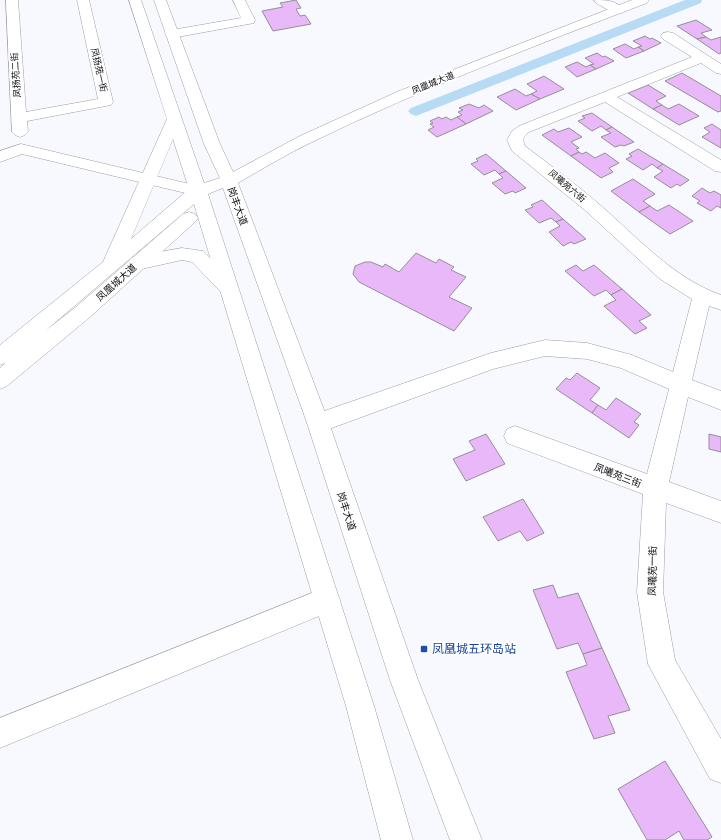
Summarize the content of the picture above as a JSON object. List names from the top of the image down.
{
  "streets": {
    "main road": [
      "凤扬苑一街",
      "凤扬苑二街",
      "凤凰城大道",
      "凤曦苑六街",
      "岗丰大道",
      "凤曦苑三街",
      "凤曦苑一街"
    ]
  },
  "crossings": [
    ["凤扬苑一街", "凤扬苑二街"],
    ["凤凰城大道", "岗丰大道"],
    ["凤曦苑六街", "凤曦苑一街"],
    ["凤曦苑三街", "凤曦苑一街"]
  ],
  "places": {
    "transit": ["凤凰城五环岛站"]
  }
}
